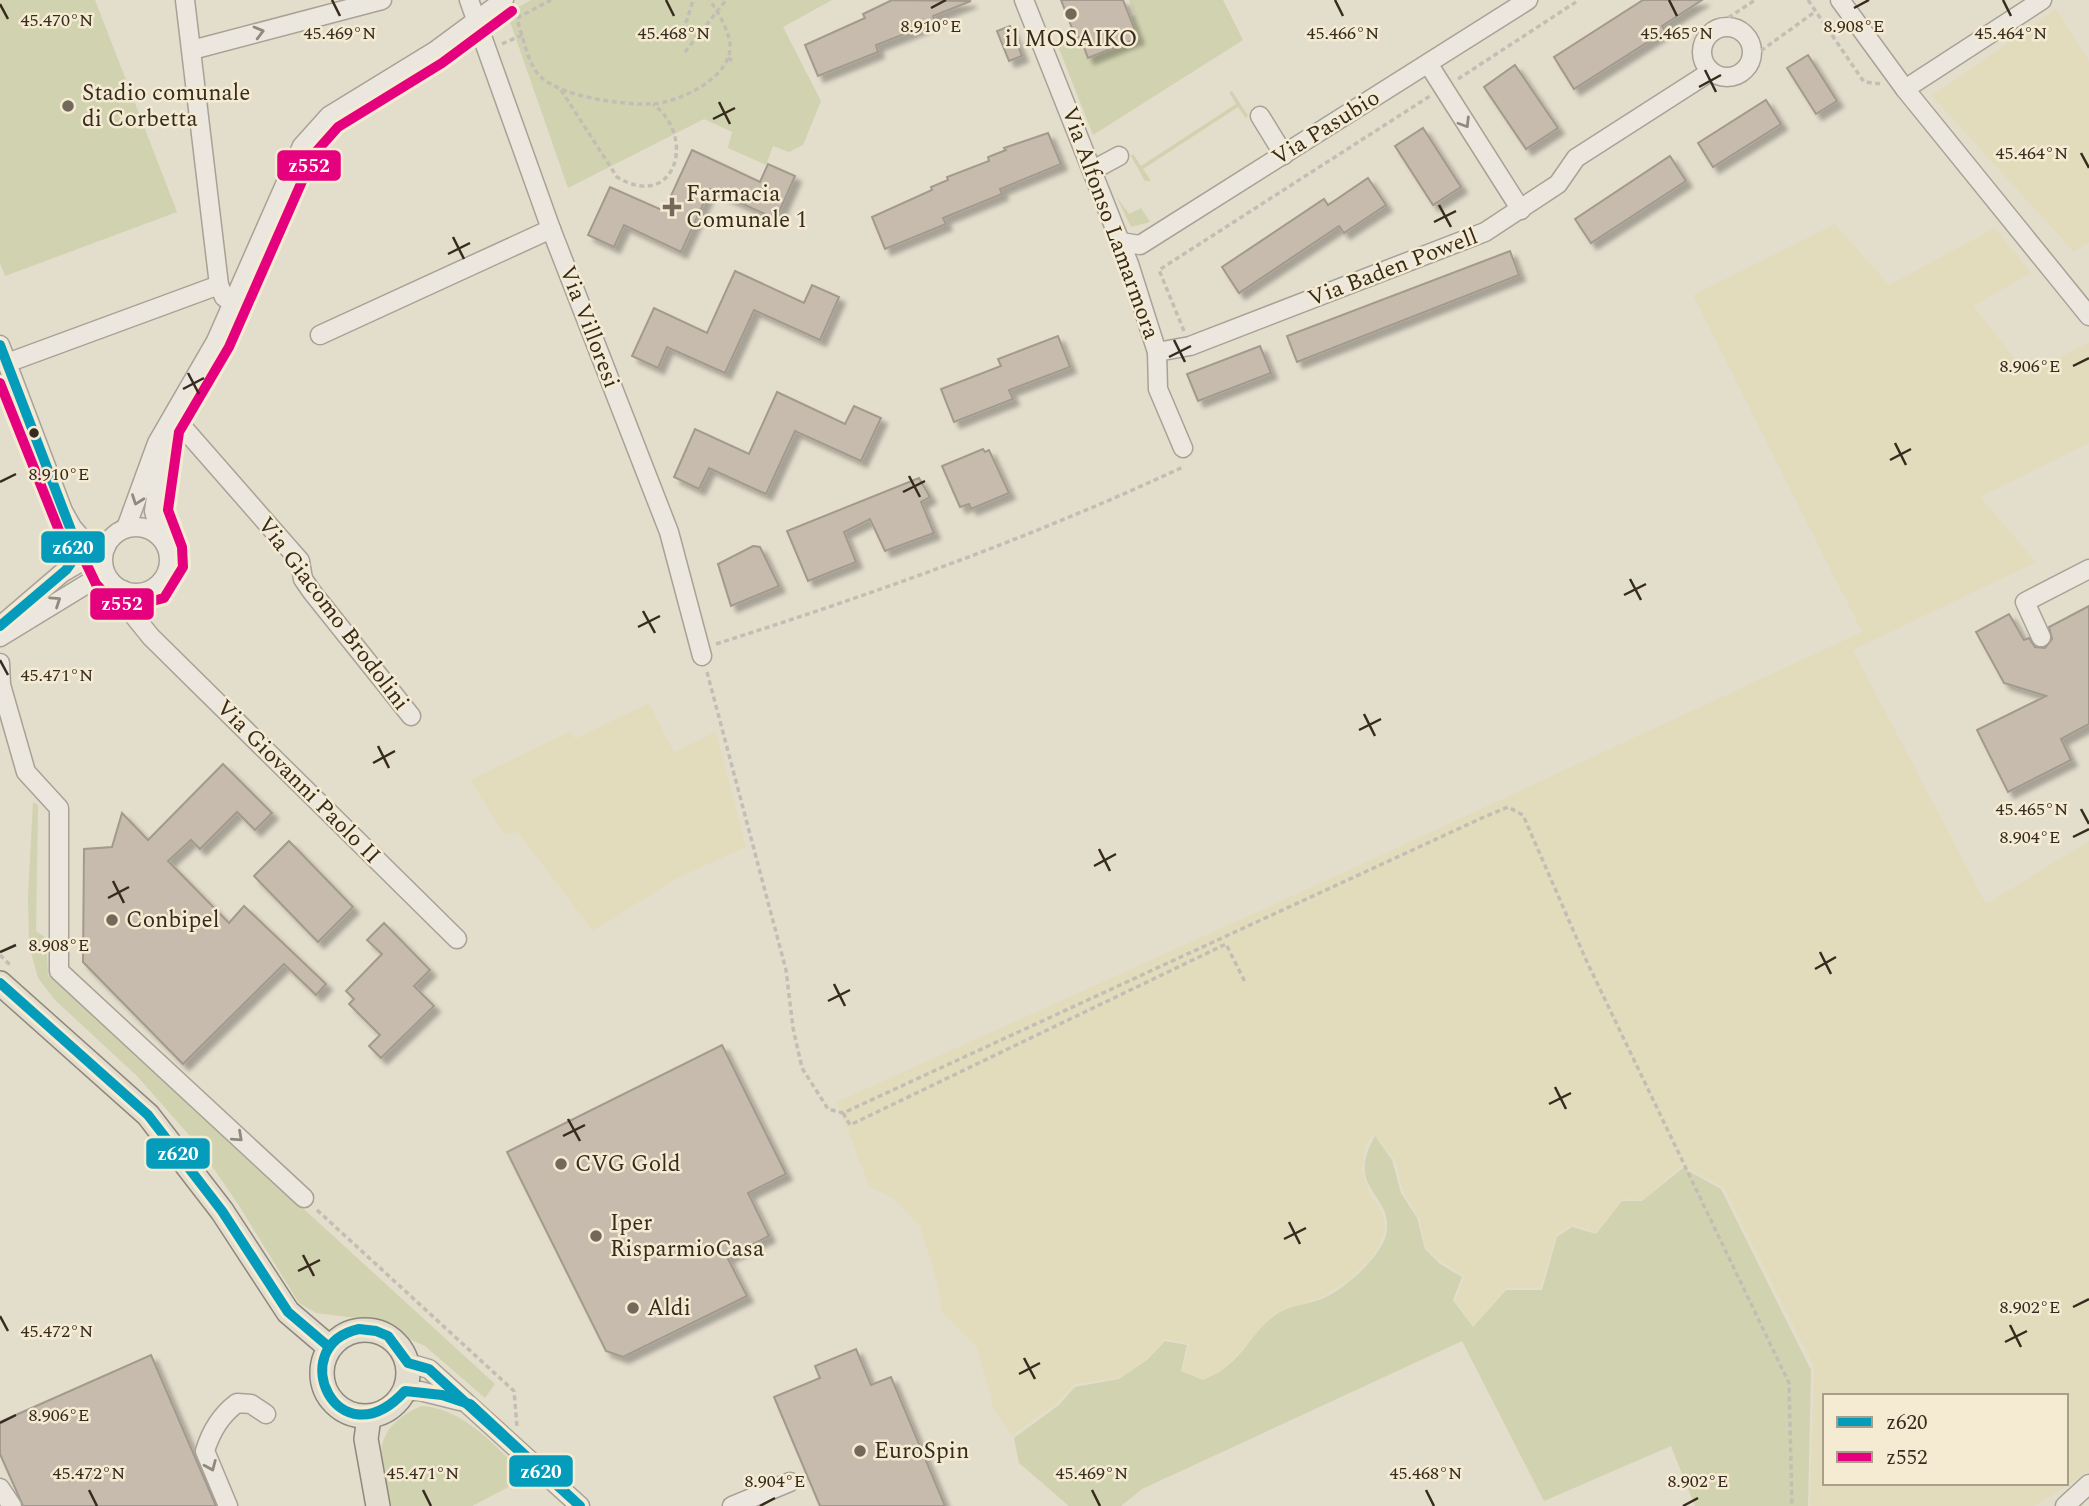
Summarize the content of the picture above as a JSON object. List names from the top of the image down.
{
  "streets": {
    "street": [
      "Via Pasubio",
      "Via Alfonso Lamarmora",
      "Via Baden Powell",
      "Via Villoresi",
      "Via Giacomo Brodolini",
      "Via Giovanni Paolo II"
    ]
  },
  "crossings": [
    ["Via Pasubio", "Via Alfonso Lamarmora"],
    ["Via Alfonso Lamarmora", "Via Baden Powell"]
  ],
  "places": {
    "other": [
      "il MOSAIKO",
      "Stadio comunale di Corbetta",
      "Conbipel",
      "CVG Gold",
      "Iper RisparmioCasa",
      "Aldi",
      "EuroSpin"
    ],
    "health": ["Farmacia Comunale 1"]
  },
  "lines": ["transit line z552", "transit line z620"],
  "legend": ["z620", "z552"],
  "coordinates": [
    "45.470°N",
    "8.908°E",
    "8.910°E",
    "45.469°N",
    "45.468°N",
    "45.466°N",
    "45.465°N",
    "45.464°N",
    "8.906°E",
    "45.471°N",
    "8.904°E",
    "8.902°E",
    "45.472°N"
  ]
}
